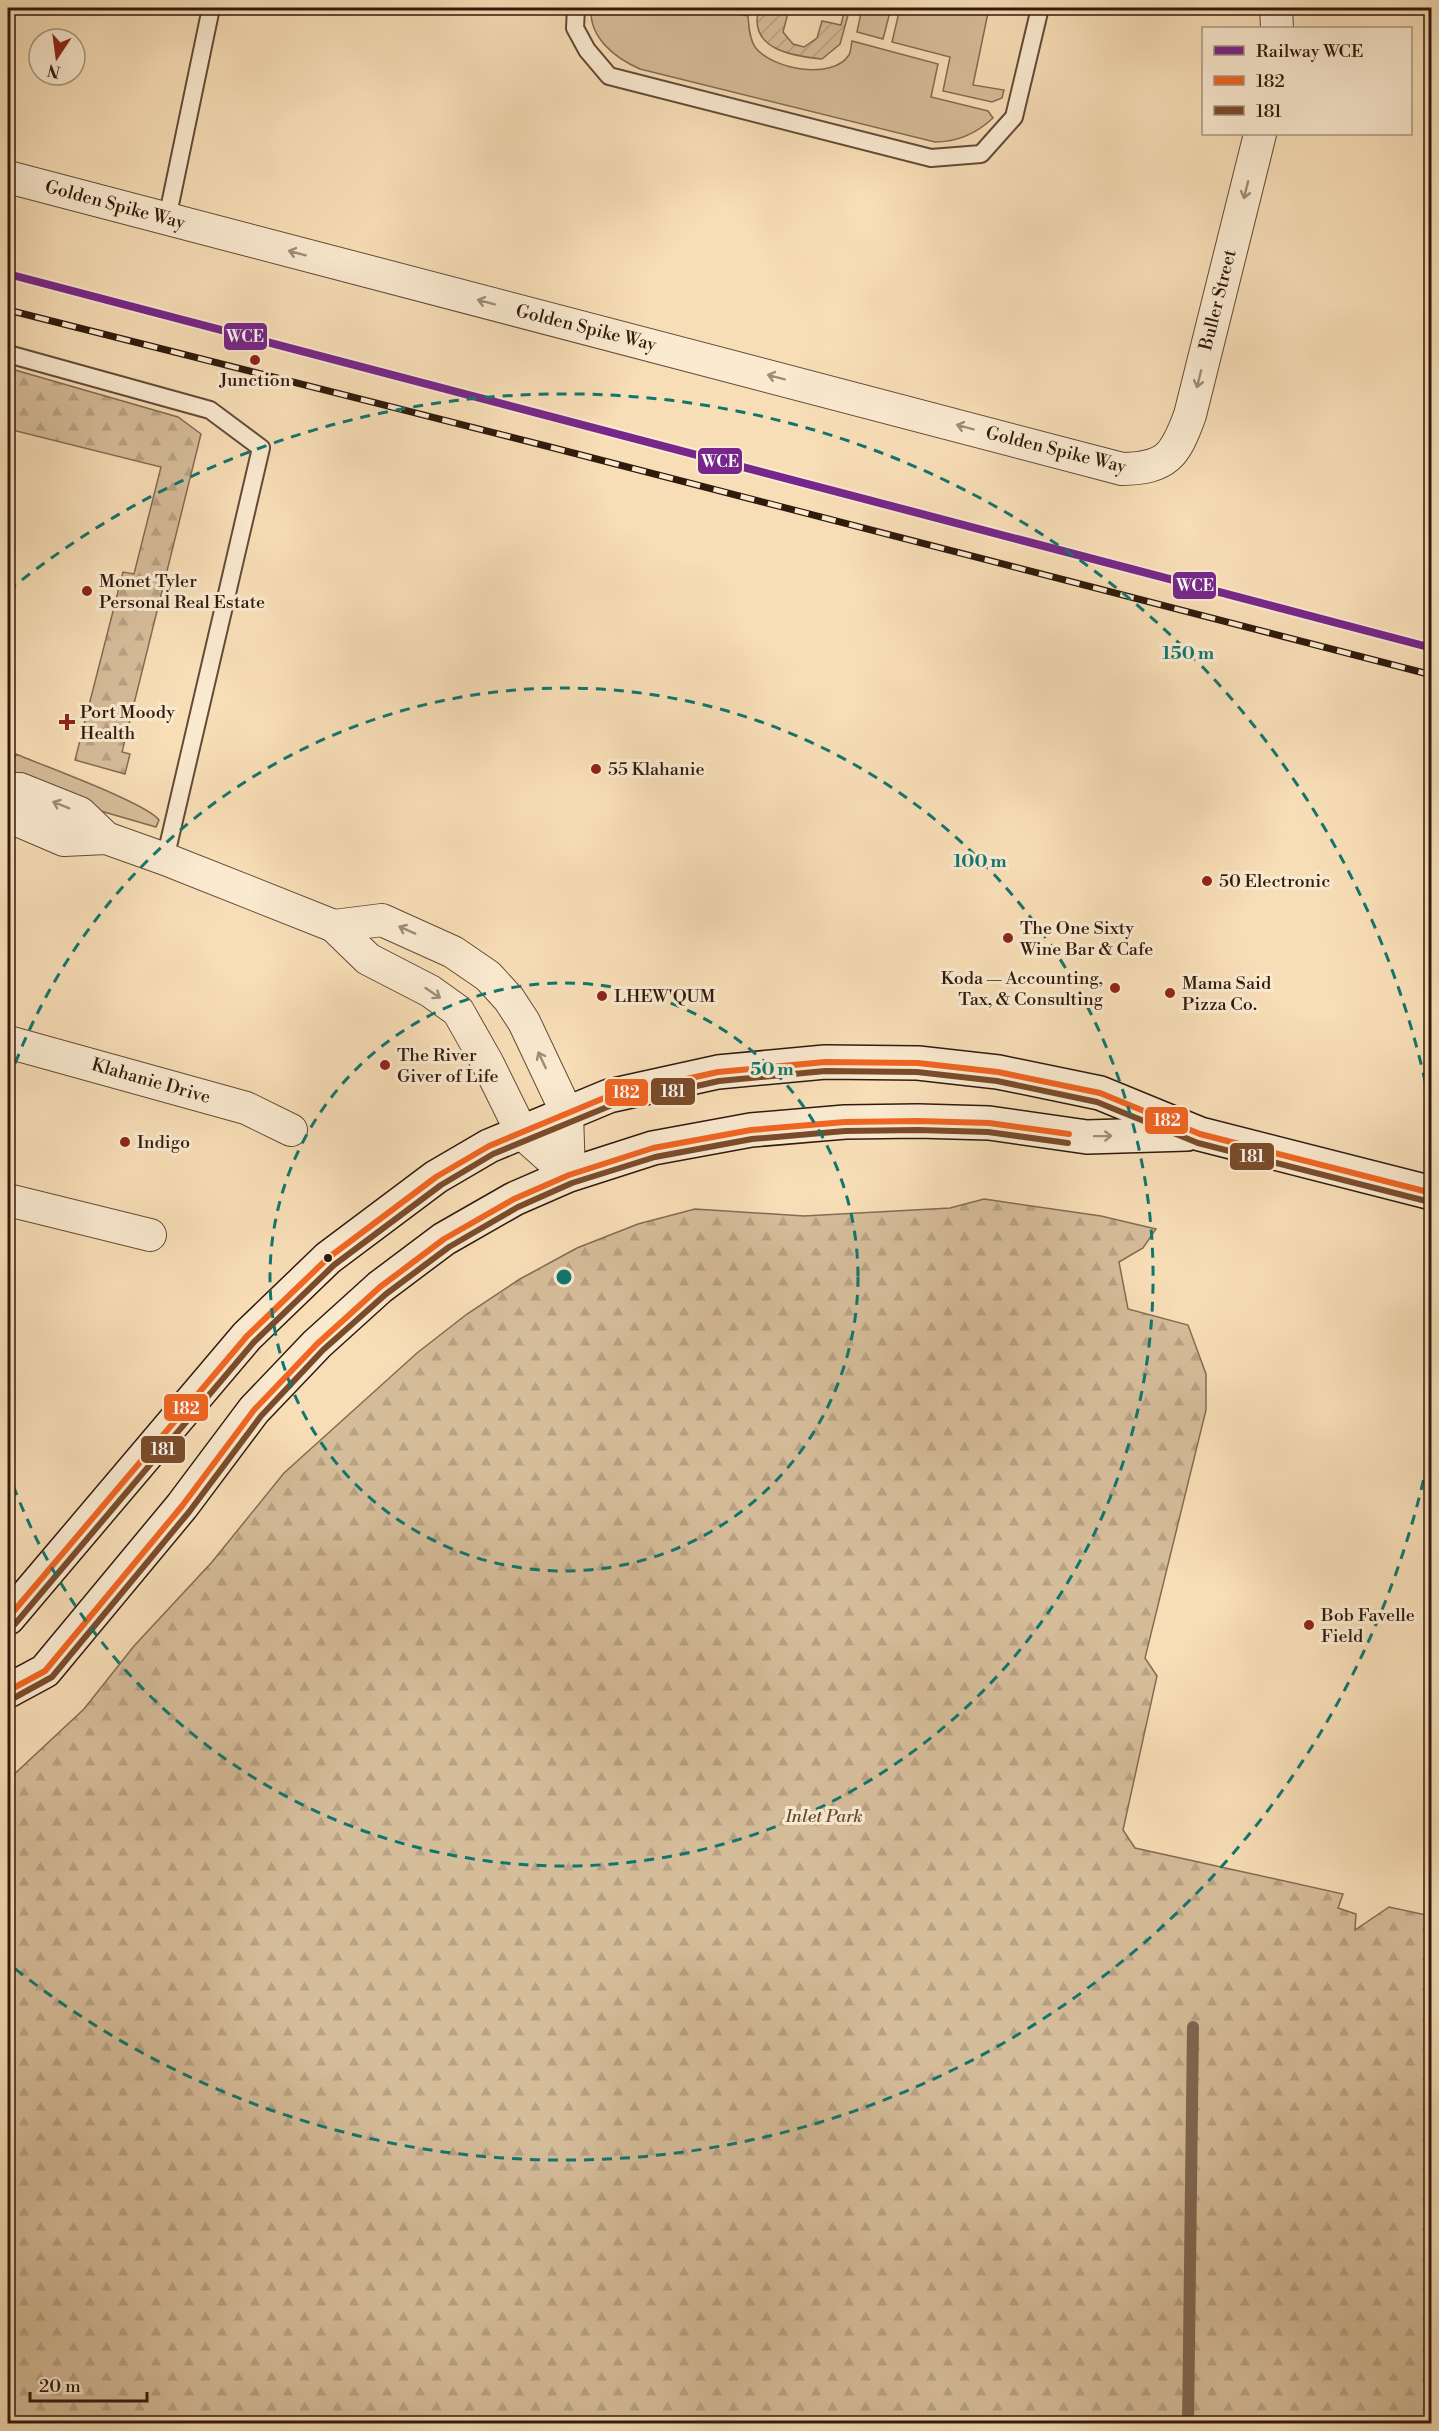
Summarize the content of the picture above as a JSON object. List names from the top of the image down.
{
  "streets": {
    "street": ["Golden Spike Way", "Buller Street", "Klahanie Drive"]
  },
  "crossings": [
    ["Golden Spike Way", "Buller Street"]
  ],
  "one_way": ["Golden Spike Way", "Buller Street"],
  "parks": ["Inlet Park"],
  "places": {
    "other": [
      "Junction",
      "Monet Tyler Personal Real Estate",
      "55 Klahanie",
      "50 Electronic",
      "The One Sixty Wine Bar & Cafe",
      "Koda — Accounting, Tax, & Consulting",
      "Mama Said Pizza Co.",
      "LHEW'QUM",
      "The River Giver of Life",
      "Indigo",
      "Bob Favelle Field"
    ],
    "health": ["Port Moody Health"]
  },
  "lines": ["rail line WCE", "transit line 182", "transit line 181"],
  "legend": ["Railway WCE", "182", "181"],
  "scale_bar": "20 m",
  "north": "bottom",
  "rings": ["150 m", "100 m", "50 m"]
}
